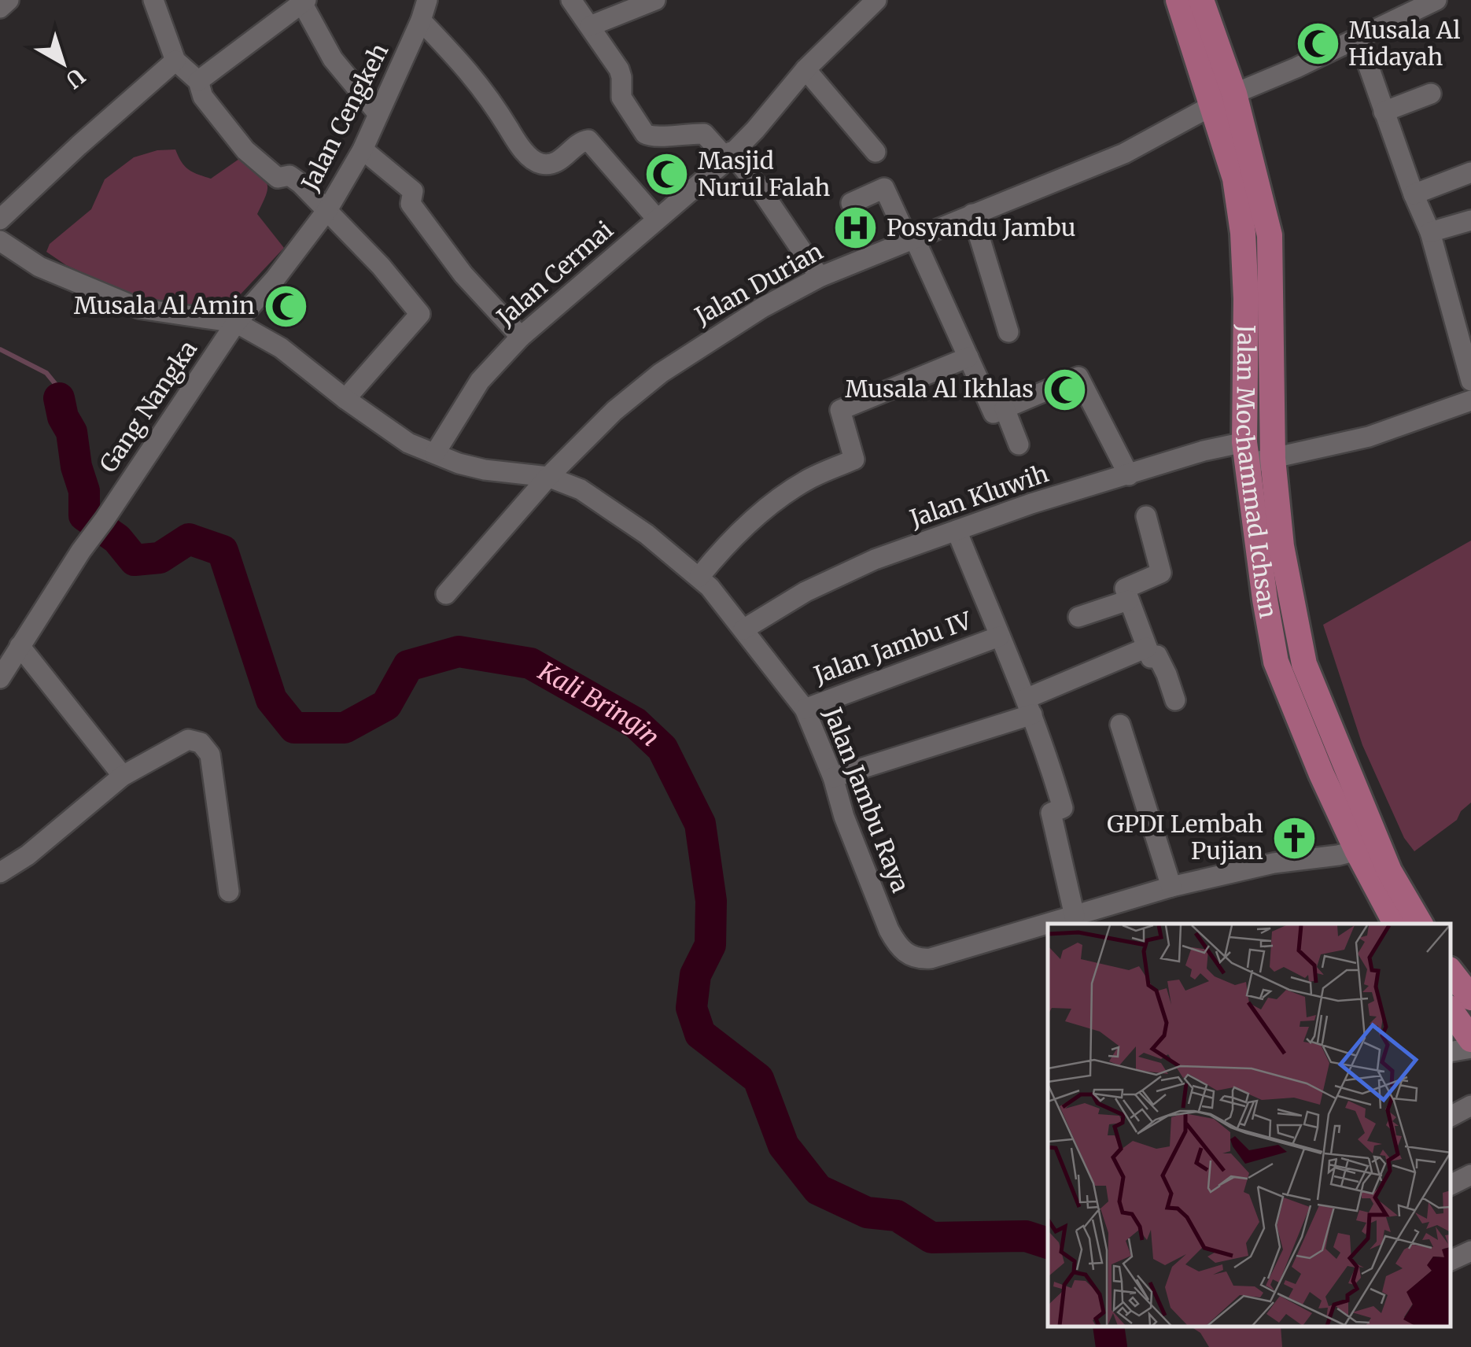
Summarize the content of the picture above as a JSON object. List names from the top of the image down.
{
  "streets": {
    "main road": ["Jalan Mochammad Ichsan"],
    "street": [
      "Jalan Cengkeh",
      "Jalan Cermai",
      "Jalan Durian",
      "Gang Nangka",
      "Jalan Kluwih",
      "Jalan Jambu IV",
      "Jalan Jambu Raya"
    ]
  },
  "crossings": [
    ["Jalan Cengkeh", "Gang Nangka"],
    ["Jalan Cengkeh", "Jalan Jambu Raya"],
    ["Jalan Cermai", "Jalan Jambu Raya"],
    ["Jalan Durian", "Jalan Mochammad Ichsan"],
    ["Jalan Durian", "Jalan Jambu Raya"],
    ["Gang Nangka", "Jalan Jambu Raya"],
    ["Jalan Mochammad Ichsan", "Jalan Kluwih"],
    ["Jalan Mochammad Ichsan", "Jalan Jambu Raya"],
    ["Jalan Kluwih", "Jalan Jambu IV"],
    ["Jalan Kluwih", "Jalan Jambu Raya"],
    ["Jalan Jambu IV", "Jalan Jambu Raya"]
  ],
  "water": ["Kali Bringin"],
  "places": {
    "mosque": [
      "Musala Al Hidayah",
      "Masjid Nurul Falah",
      "Musala Al Amin",
      "Musala Al Ikhlas"
    ],
    "hospital": ["Posyandu Jambu"],
    "church": ["GPDI Lembah Pujian"]
  },
  "north": "bottom right"
}
